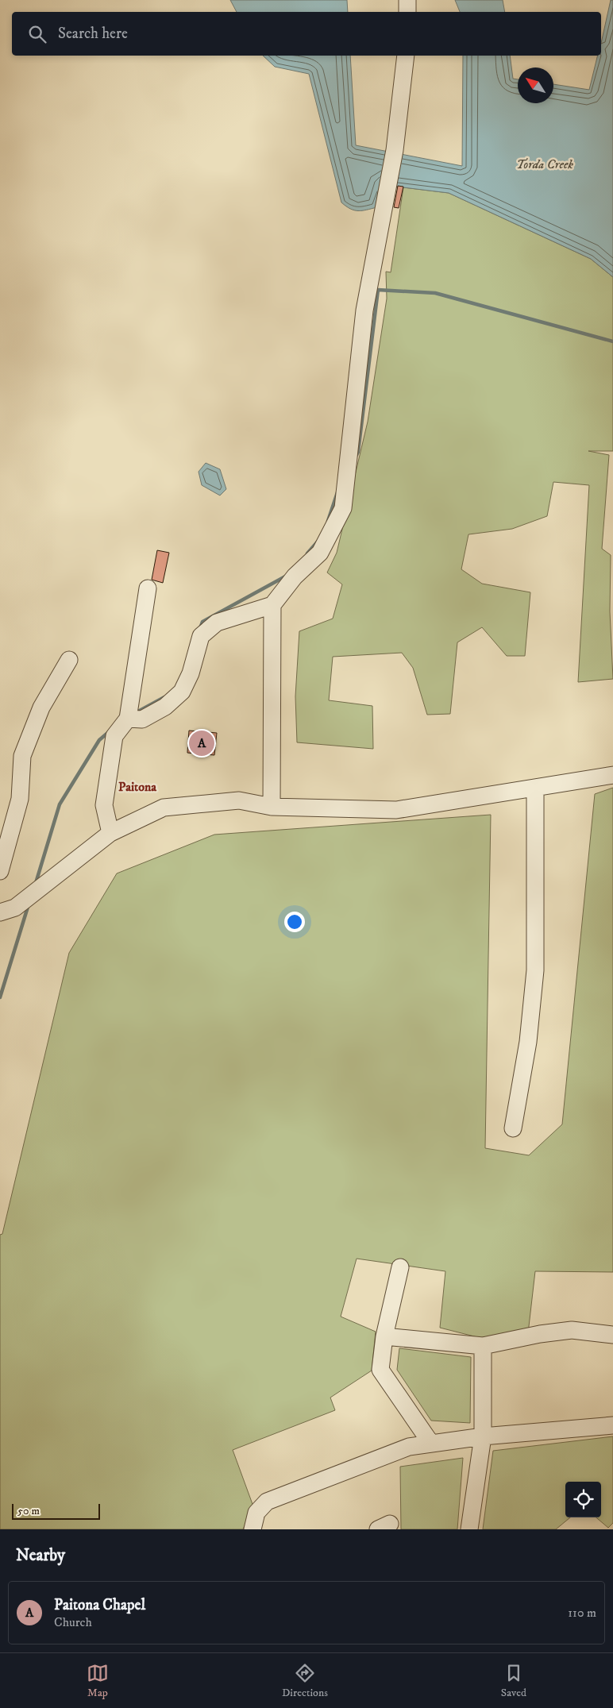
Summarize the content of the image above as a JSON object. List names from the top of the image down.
{
  "districts": ["Paitona"],
  "water": ["Torda Creek"],
  "scale_bar": "50 m",
  "north": "top left",
  "page": {
    "search": "Search here",
    "pins": "A",
    "scale": "50 m",
    "heading": "Nearby",
    "list": [
      {
        "mark": "A",
        "name": "Paitona Chapel",
        "note": "Church",
        "value": "110 m"
      }
    ],
    "nav": ["Map", "Directions", "Saved"]
  }
}
